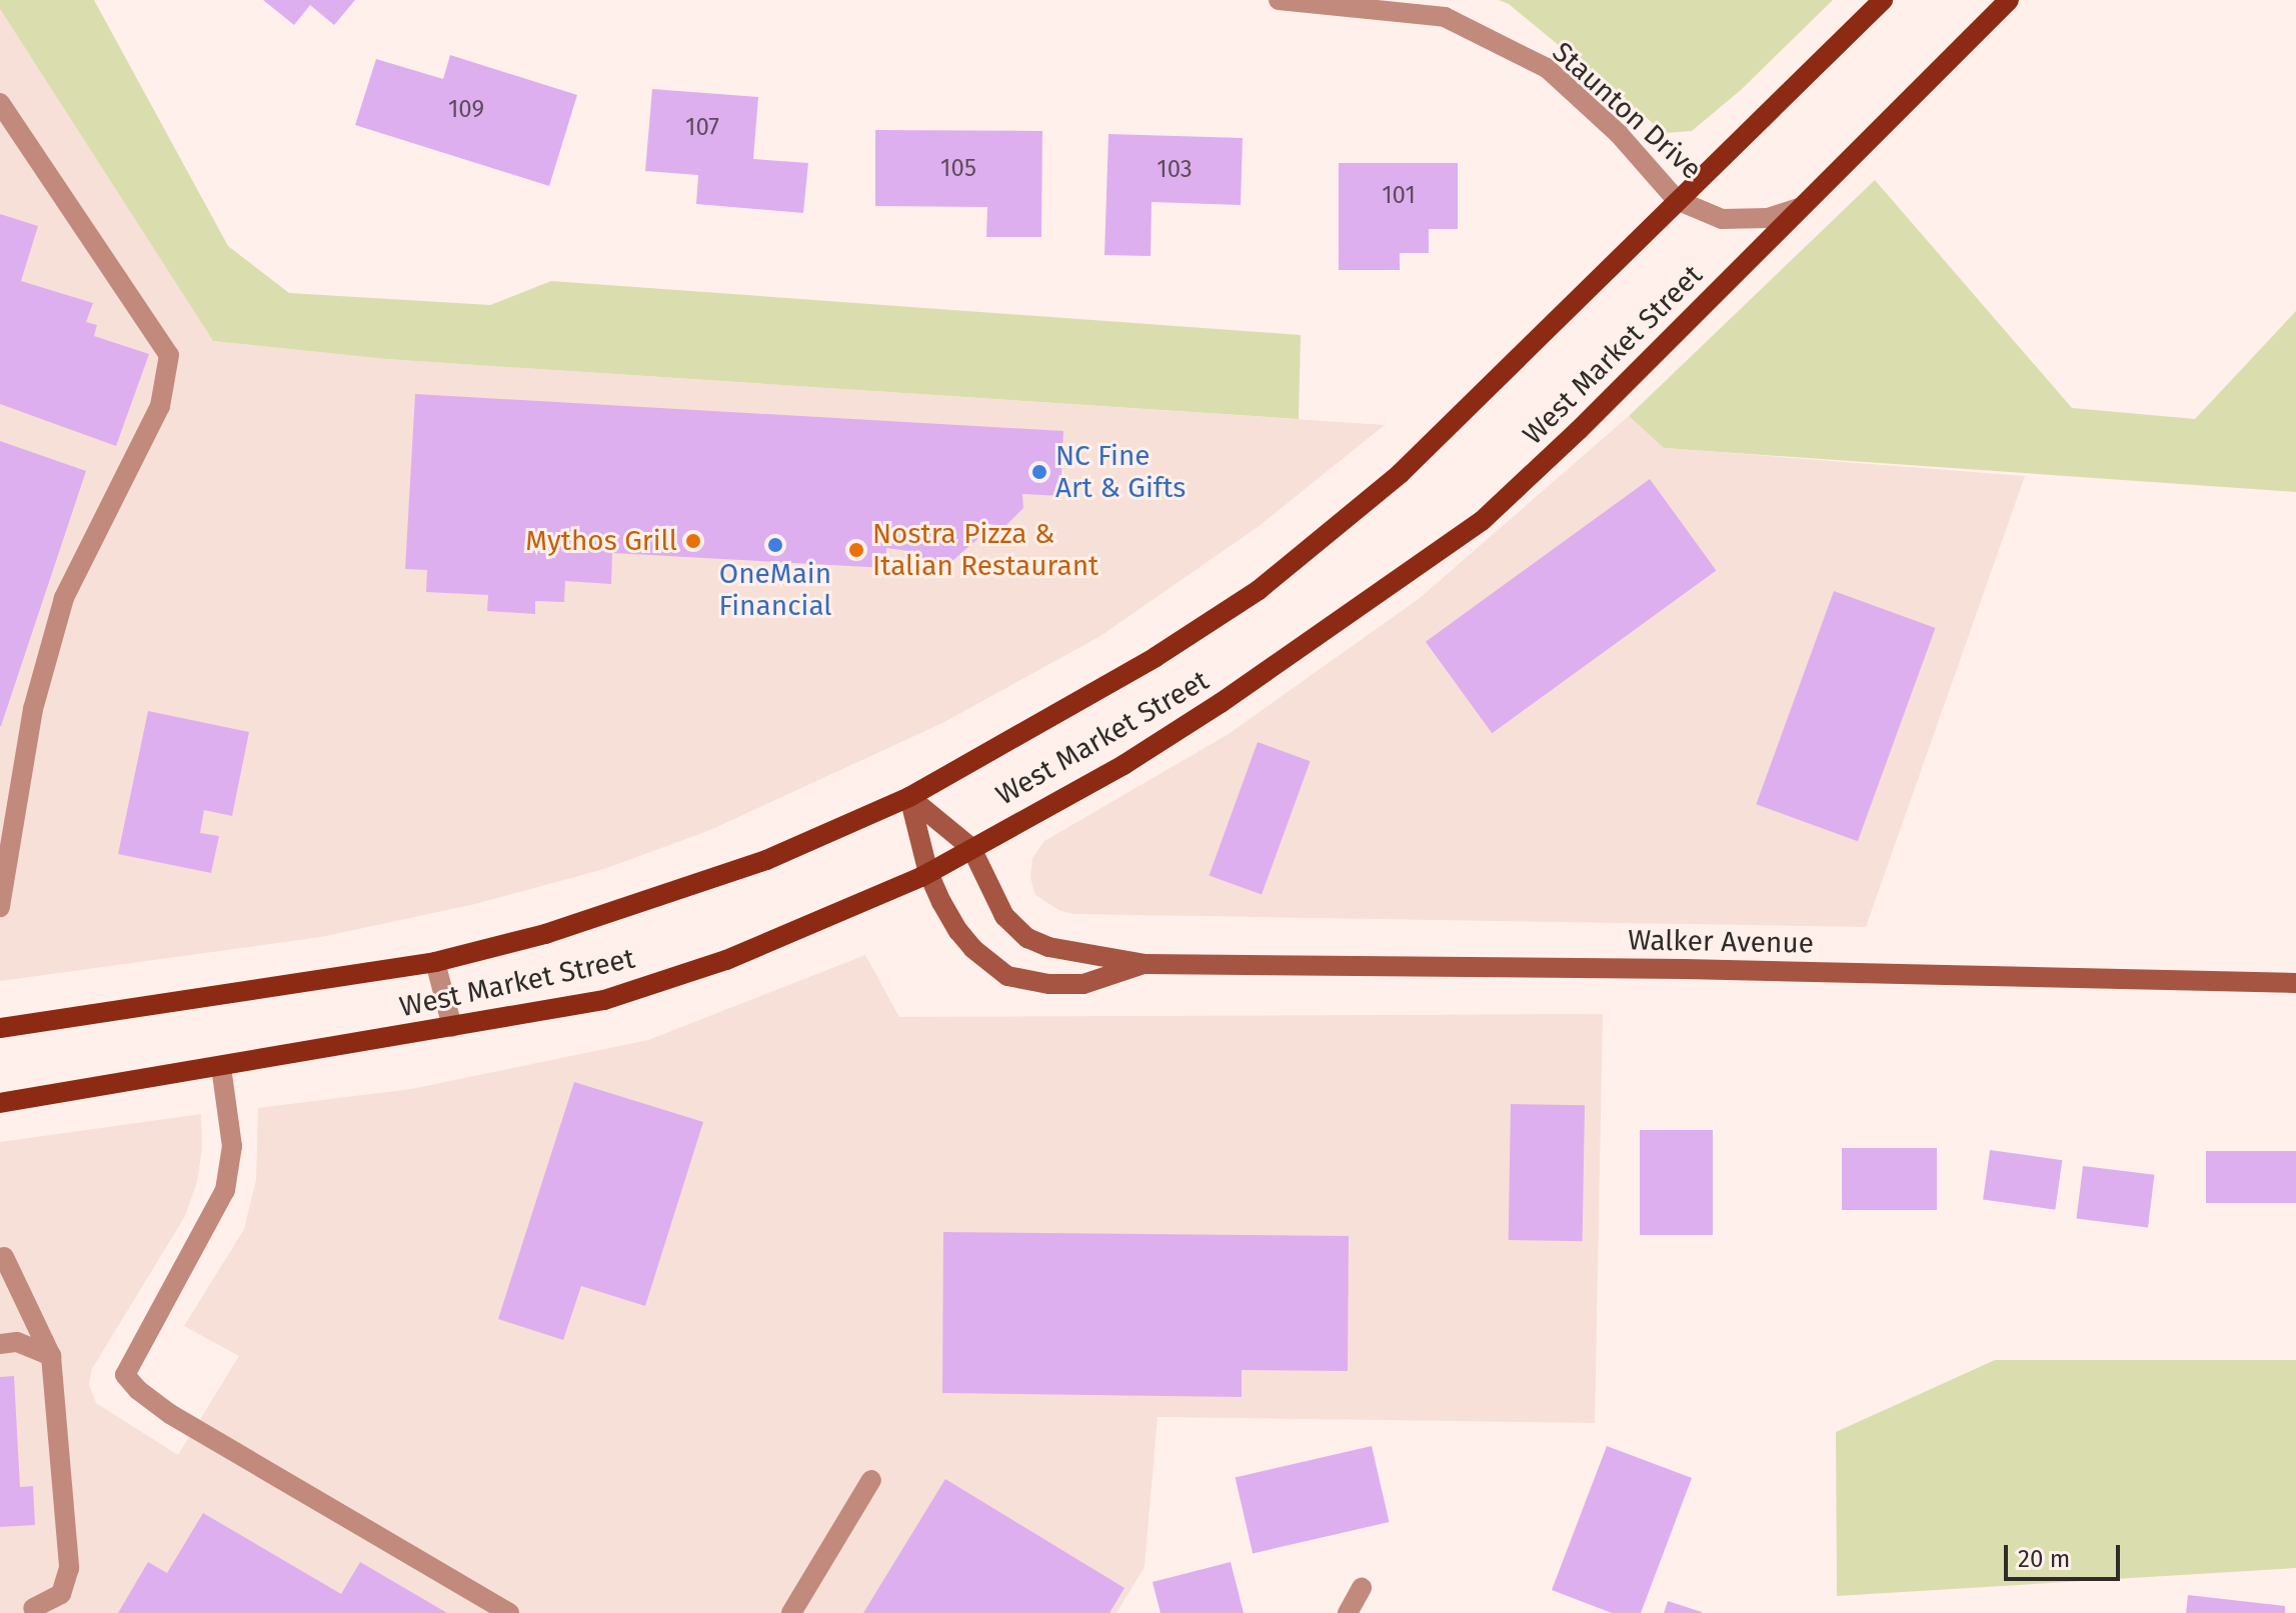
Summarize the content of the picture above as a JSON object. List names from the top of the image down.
{
  "streets": {
    "main road": ["West Market Street"],
    "street": ["Staunton Drive", "Walker Avenue"]
  },
  "crossings": [
    ["Staunton Drive", "West Market Street"],
    ["West Market Street", "Walker Avenue"]
  ],
  "places": [
    "NC Fine Art & Gifts",
    "Mythos Grill",
    "OneMain Financial",
    "Nostra Pizza & Italian Restaurant"
  ],
  "house_numbers": [
    "109",
    "107",
    "105",
    "103",
    "101"
  ],
  "scale_bar": "20 m"
}
